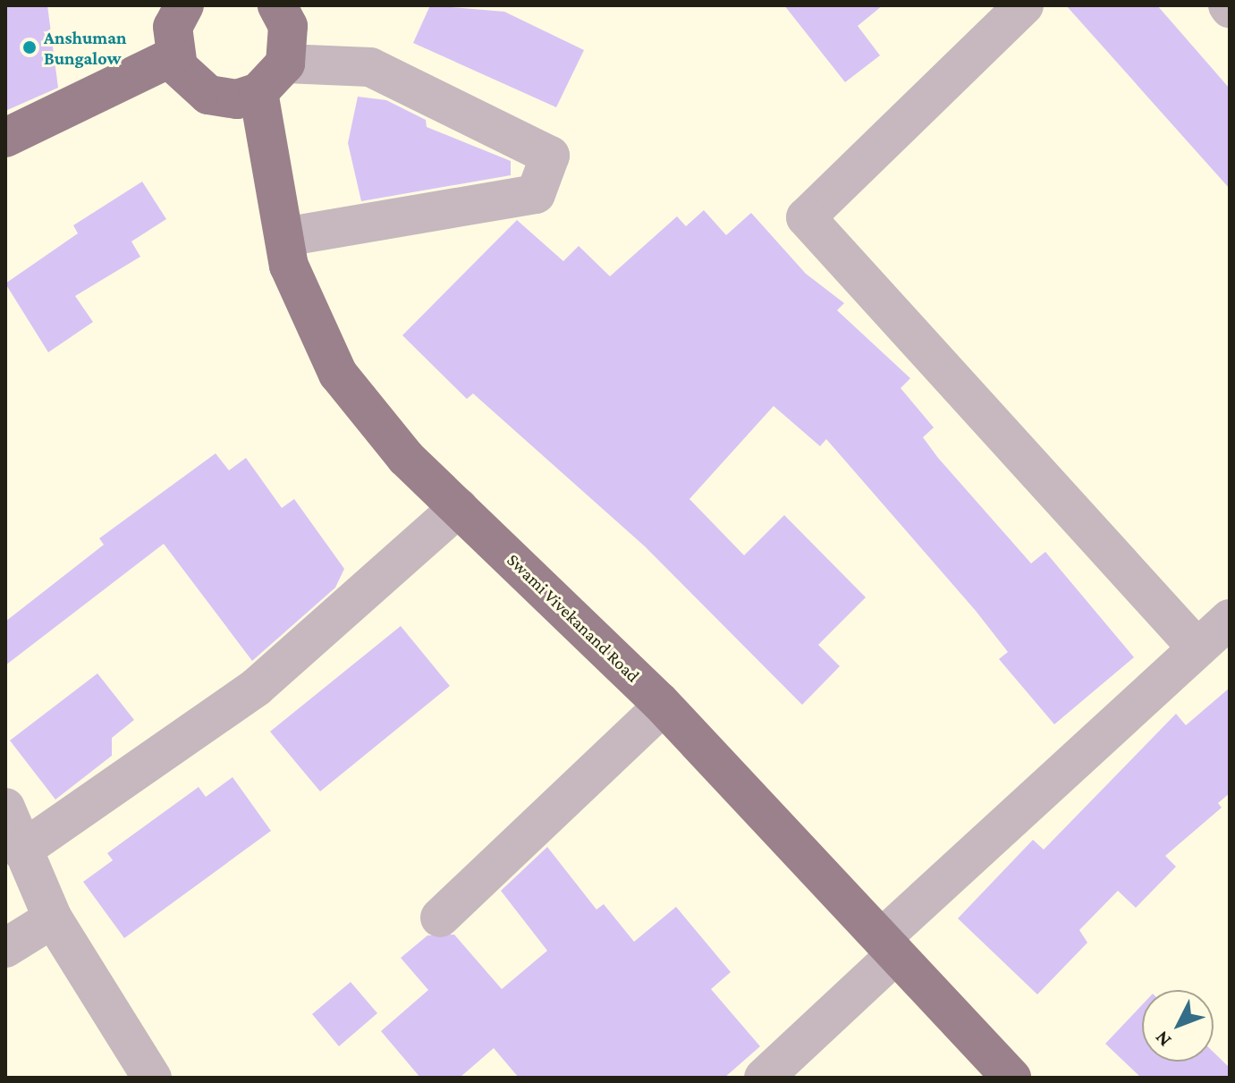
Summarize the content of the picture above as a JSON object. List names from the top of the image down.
{
  "streets": {
    "main road": ["Swami Vivekanand Road"]
  },
  "places": ["Anshuman Bungalow"],
  "north": "bottom left"
}
